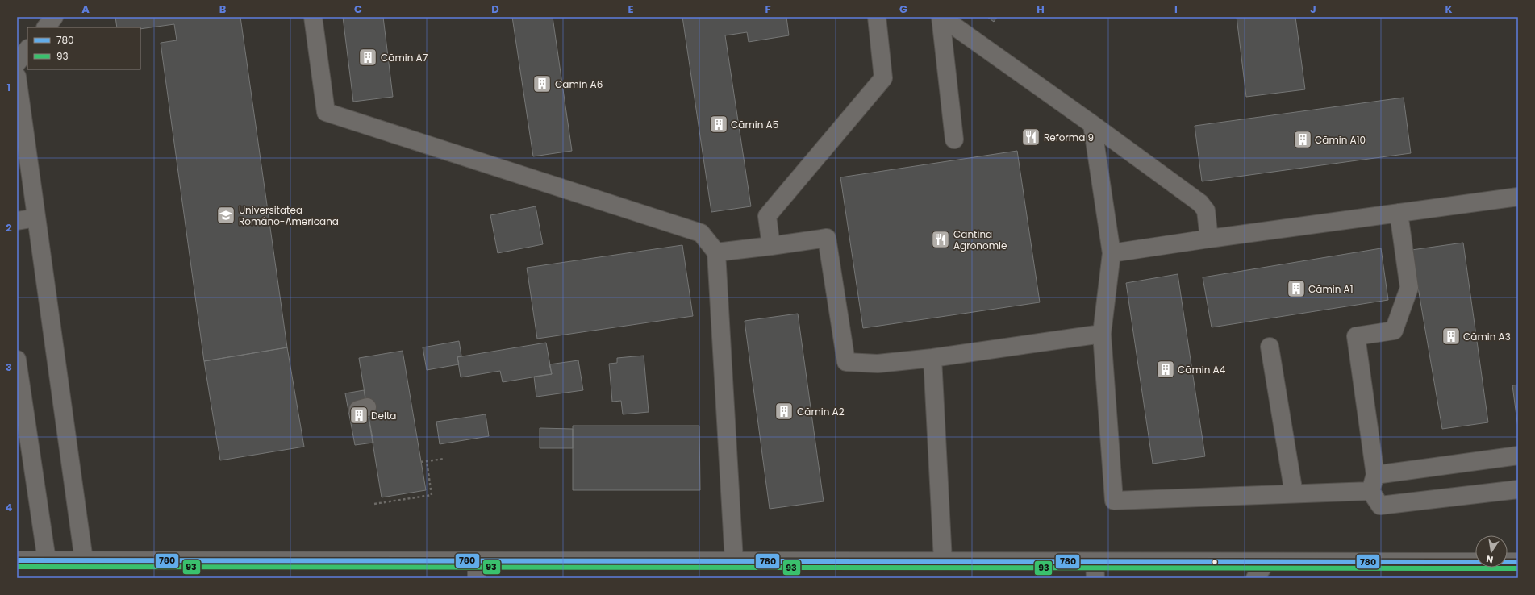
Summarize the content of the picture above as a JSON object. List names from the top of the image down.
{
  "places": {
    "building": [
      "Cămin A7",
      "Cămin A6",
      "Cămin A5",
      "Cămin A10",
      "Cămin A1",
      "Cămin A3",
      "Cămin A4",
      "Cămin A2",
      "Delta"
    ],
    "restaurant": ["Reforma 9", "Cantina Agronomie"],
    "school or university": ["Universitatea Româno-Americană"]
  },
  "lines": ["transit line 780", "transit line 93"],
  "legend": ["780", "93"],
  "north": "bottom",
  "grid": {
    "columns": [
      "A",
      "B",
      "C",
      "D",
      "E",
      "F",
      "G",
      "H",
      "I",
      "J",
      "K"
    ],
    "rows": [
      "1",
      "2",
      "3",
      "4"
    ]
  }
}
